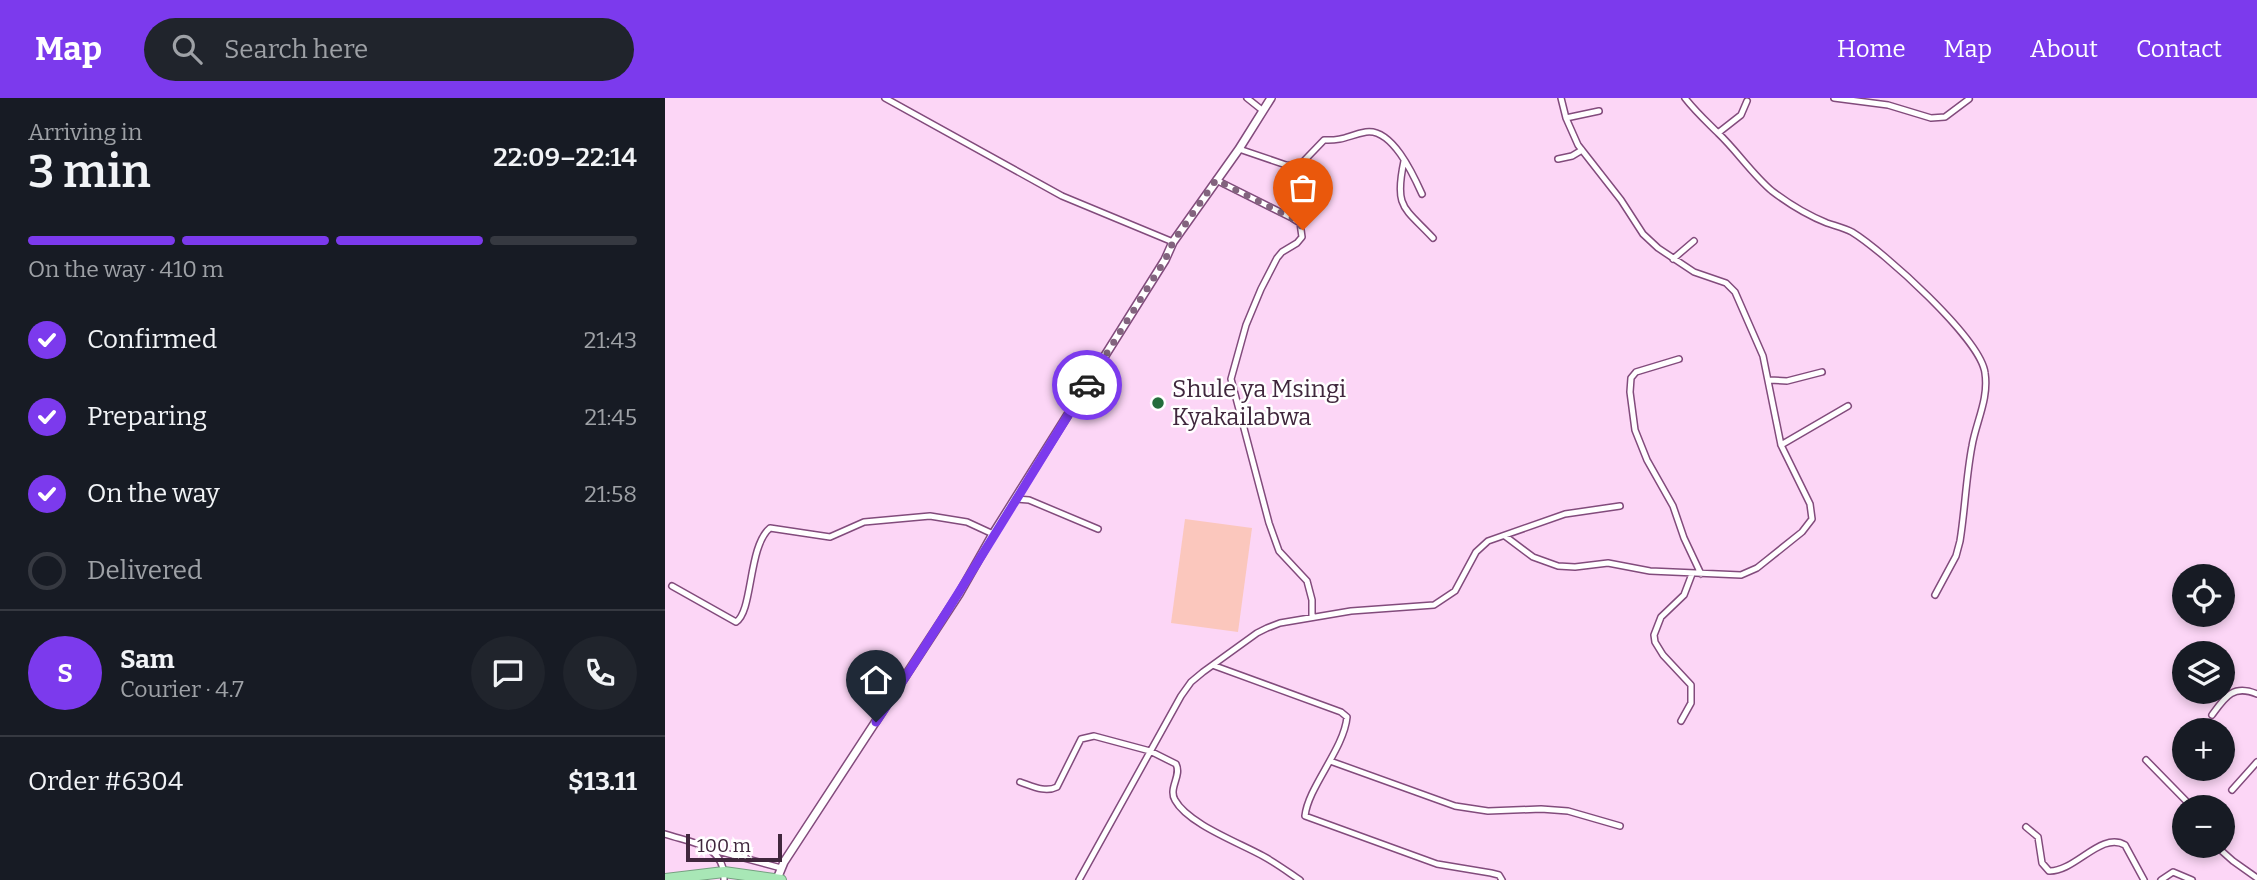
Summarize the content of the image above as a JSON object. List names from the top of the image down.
{
  "places": ["Shule ya Msingi Kyakailabwa"],
  "scale_bar": "100 m",
  "page": {
    "header": "Map",
    "search": "Search here",
    "nav": [
      "Home",
      "Map",
      "About",
      "Contact"
    ],
    "heading": ["3 min", "Arriving in", "22:09–22:14"],
    "panel": [
      "Sam",
      "Courier · 4.7",
      "Order #6304",
      "$13.11"
    ],
    "bar": "On the way · 410 m",
    "list": [
      ["Confirmed", "21:43"],
      ["Preparing", "21:45"],
      ["On the way", "21:58"],
      "Delivered"
    ],
    "map_buttons": ["+", "−"],
    "round": "S",
    "scale": "100 m"
  }
}
